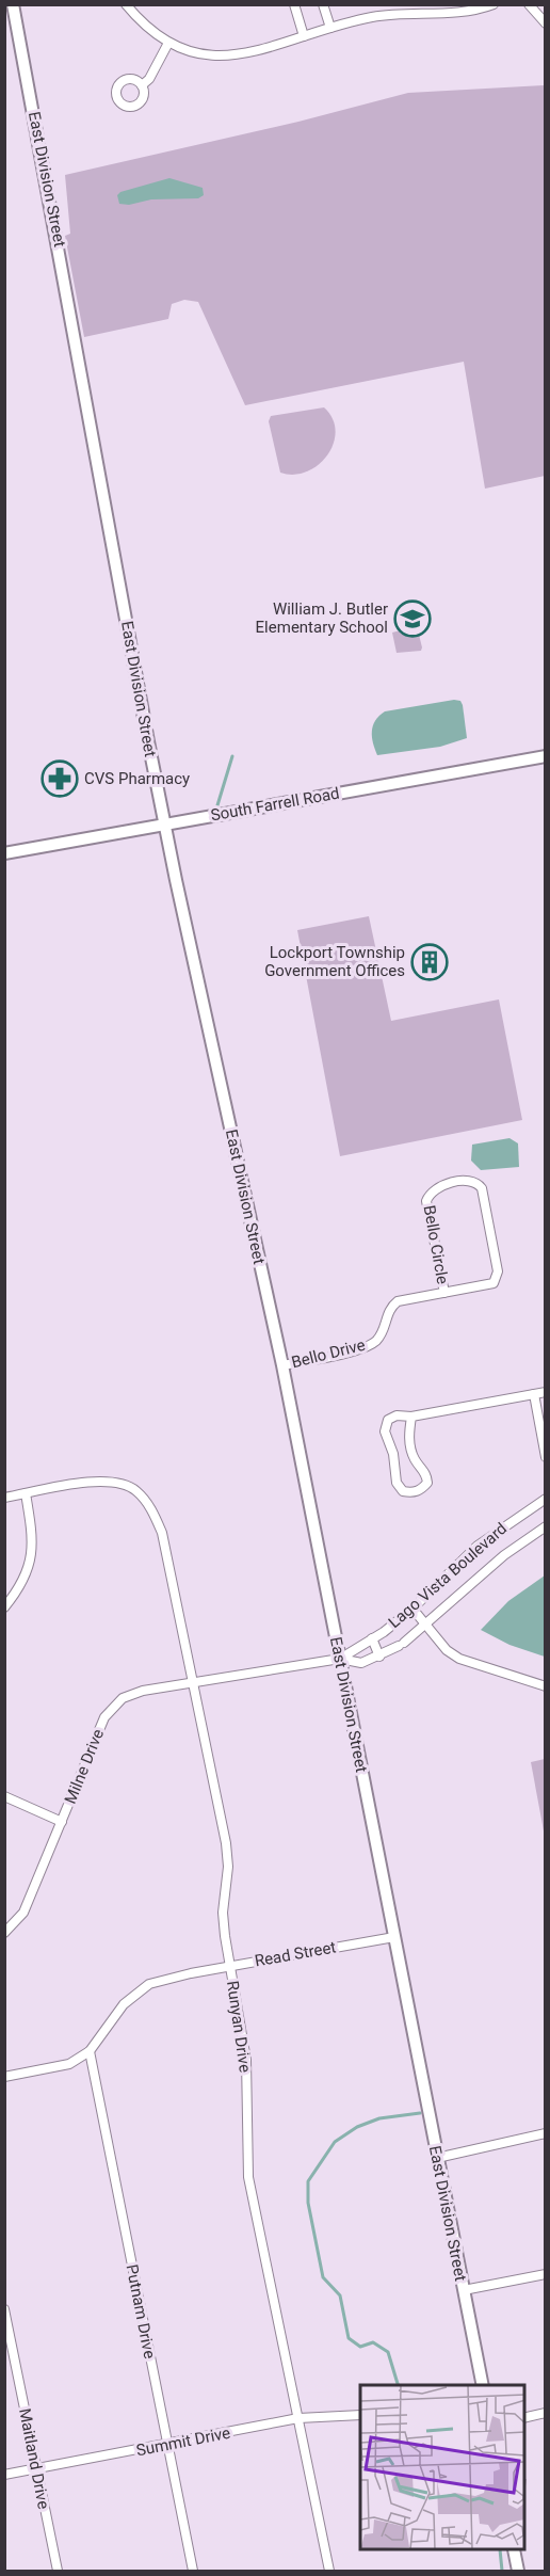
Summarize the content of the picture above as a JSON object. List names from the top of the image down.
{
  "streets": {
    "street": [
      "East Division Street",
      "South Farrell Road",
      "Bello Circle",
      "Bello Drive",
      "Lago Vista Boulevard",
      "Milne Drive",
      "Read Street",
      "Runyan Drive",
      "Putnam Drive",
      "Summit Drive",
      "Maitland Drive"
    ]
  },
  "crossings": [
    ["East Division Street", "South Farrell Road"],
    ["East Division Street", "Bello Drive"],
    ["East Division Street", "Lago Vista Boulevard"],
    ["East Division Street", "Milne Drive"],
    ["East Division Street", "Read Street"],
    ["Bello Circle", "Bello Drive"],
    ["Lago Vista Boulevard", "Milne Drive"],
    ["Milne Drive", "Runyan Drive"],
    ["Read Street", "Runyan Drive"],
    ["Read Street", "Putnam Drive"],
    ["Runyan Drive", "Summit Drive"],
    ["Putnam Drive", "Summit Drive"],
    ["Summit Drive", "Maitland Drive"]
  ],
  "places": {
    "school or university": ["William J. Butler Elementary School"],
    "pharmacy": ["CVS Pharmacy"],
    "building": ["Lockport Township Government Offices"]
  }
}
